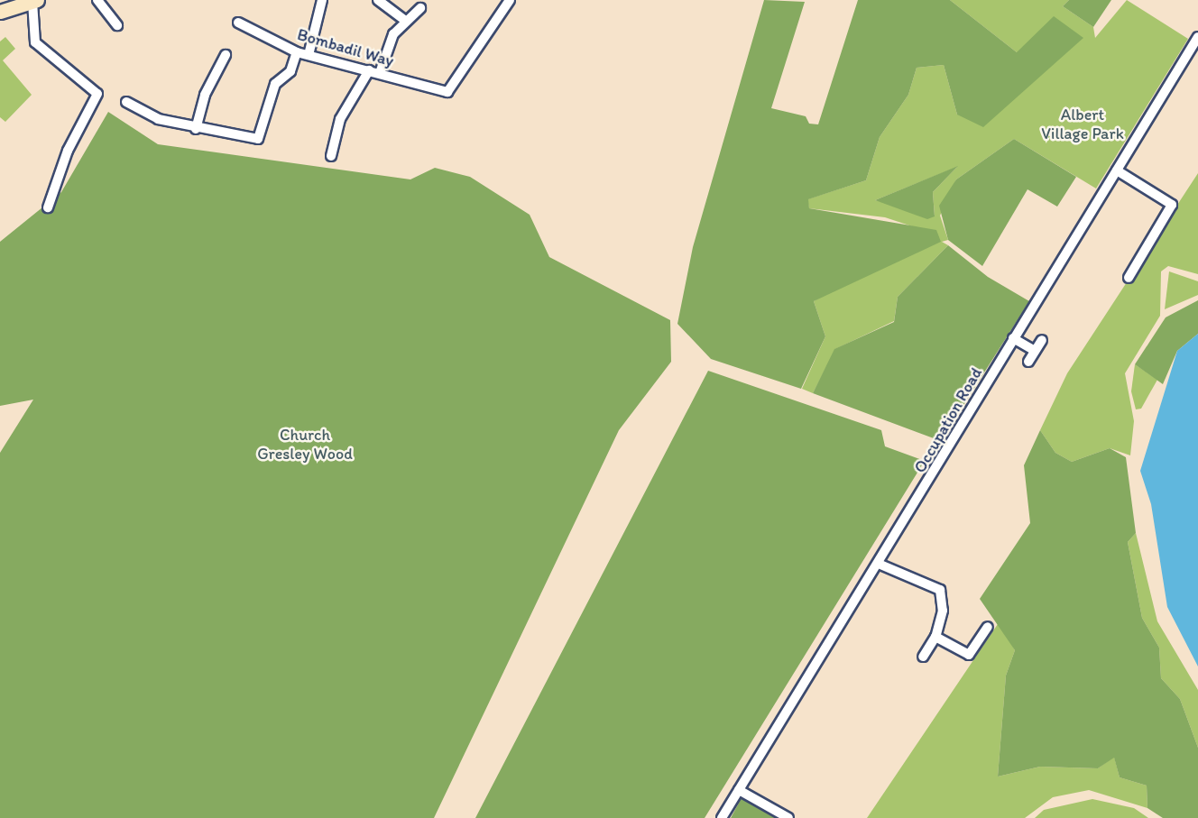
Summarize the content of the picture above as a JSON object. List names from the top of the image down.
{
  "streets": {
    "street": ["Bombadil Way", "Occupation Road"]
  },
  "parks": ["Albert Village Park", "Church Gresley Wood"]
}
